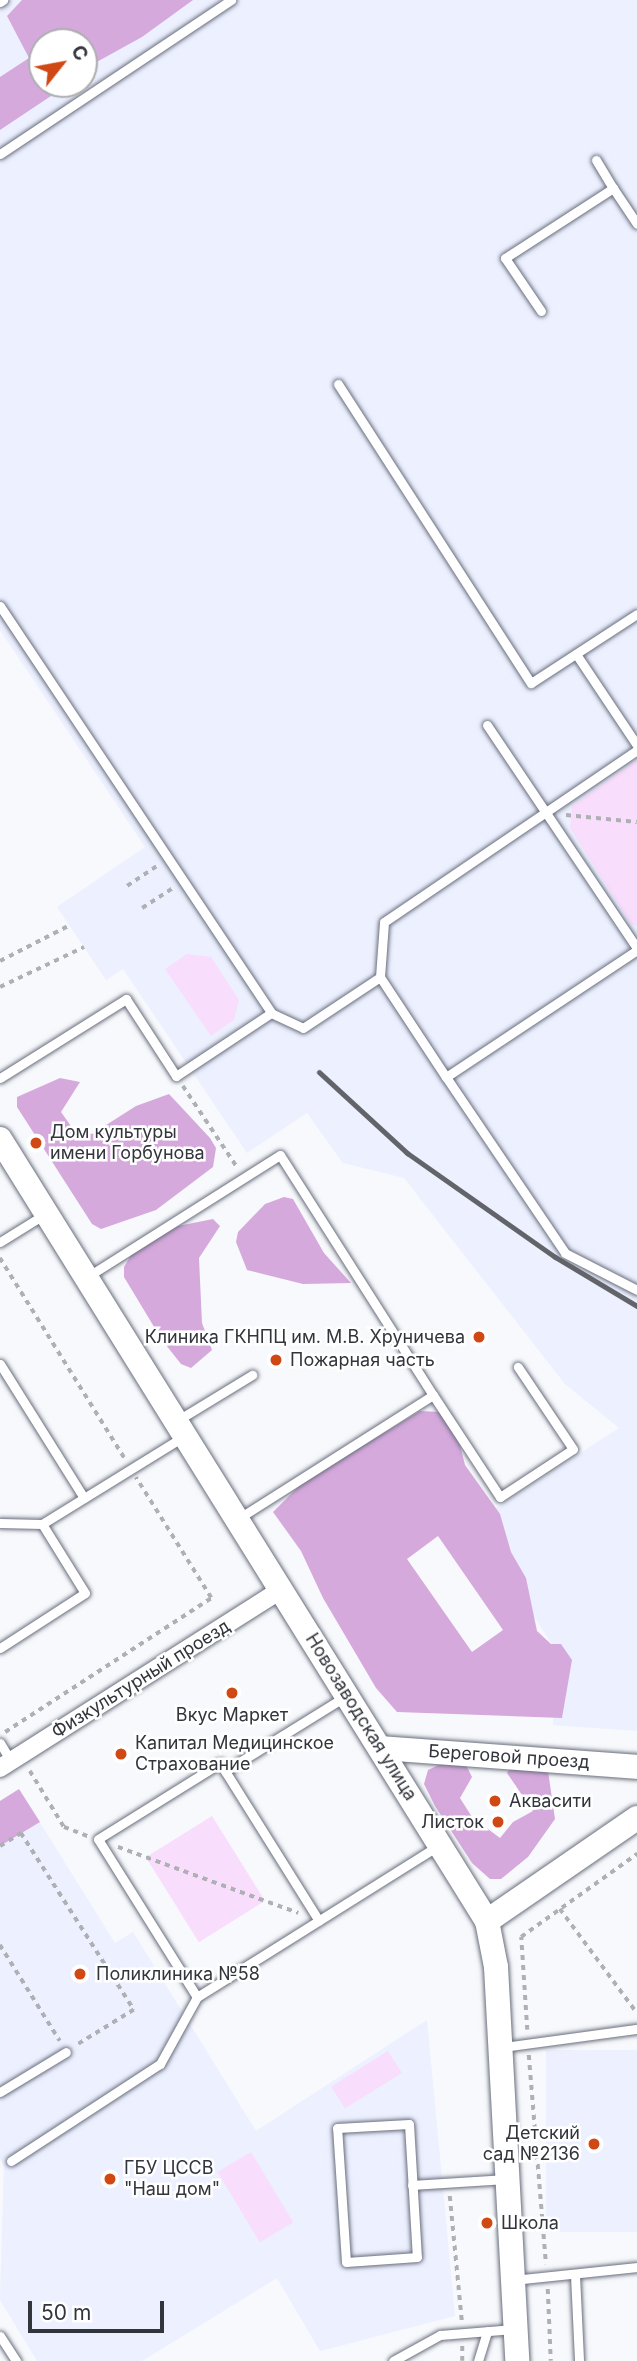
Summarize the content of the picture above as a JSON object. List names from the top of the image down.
{
  "streets": {
    "street": ["Физкультурный проезд", "Новозаводская улица", "Береговой проезд"]
  },
  "crossings": [
    ["Физкультурный проезд", "Новозаводская улица"],
    ["Новозаводская улица", "Береговой проезд"]
  ],
  "places": [
    "Дом культуры имени Горбунова",
    "Клиника ГКНПЦ им. М.В. Хруничева",
    "Пожарная часть",
    "Вкус Маркет",
    "Капитал Медицинское Страхование",
    "Аквасити",
    "Листок",
    "Поликлиника №58",
    "Детский сад №2136",
    "ГБУ ЦССВ \"Наш дом\"",
    "Школа"
  ],
  "scale_bar": "50 m",
  "north": "top right"
}
